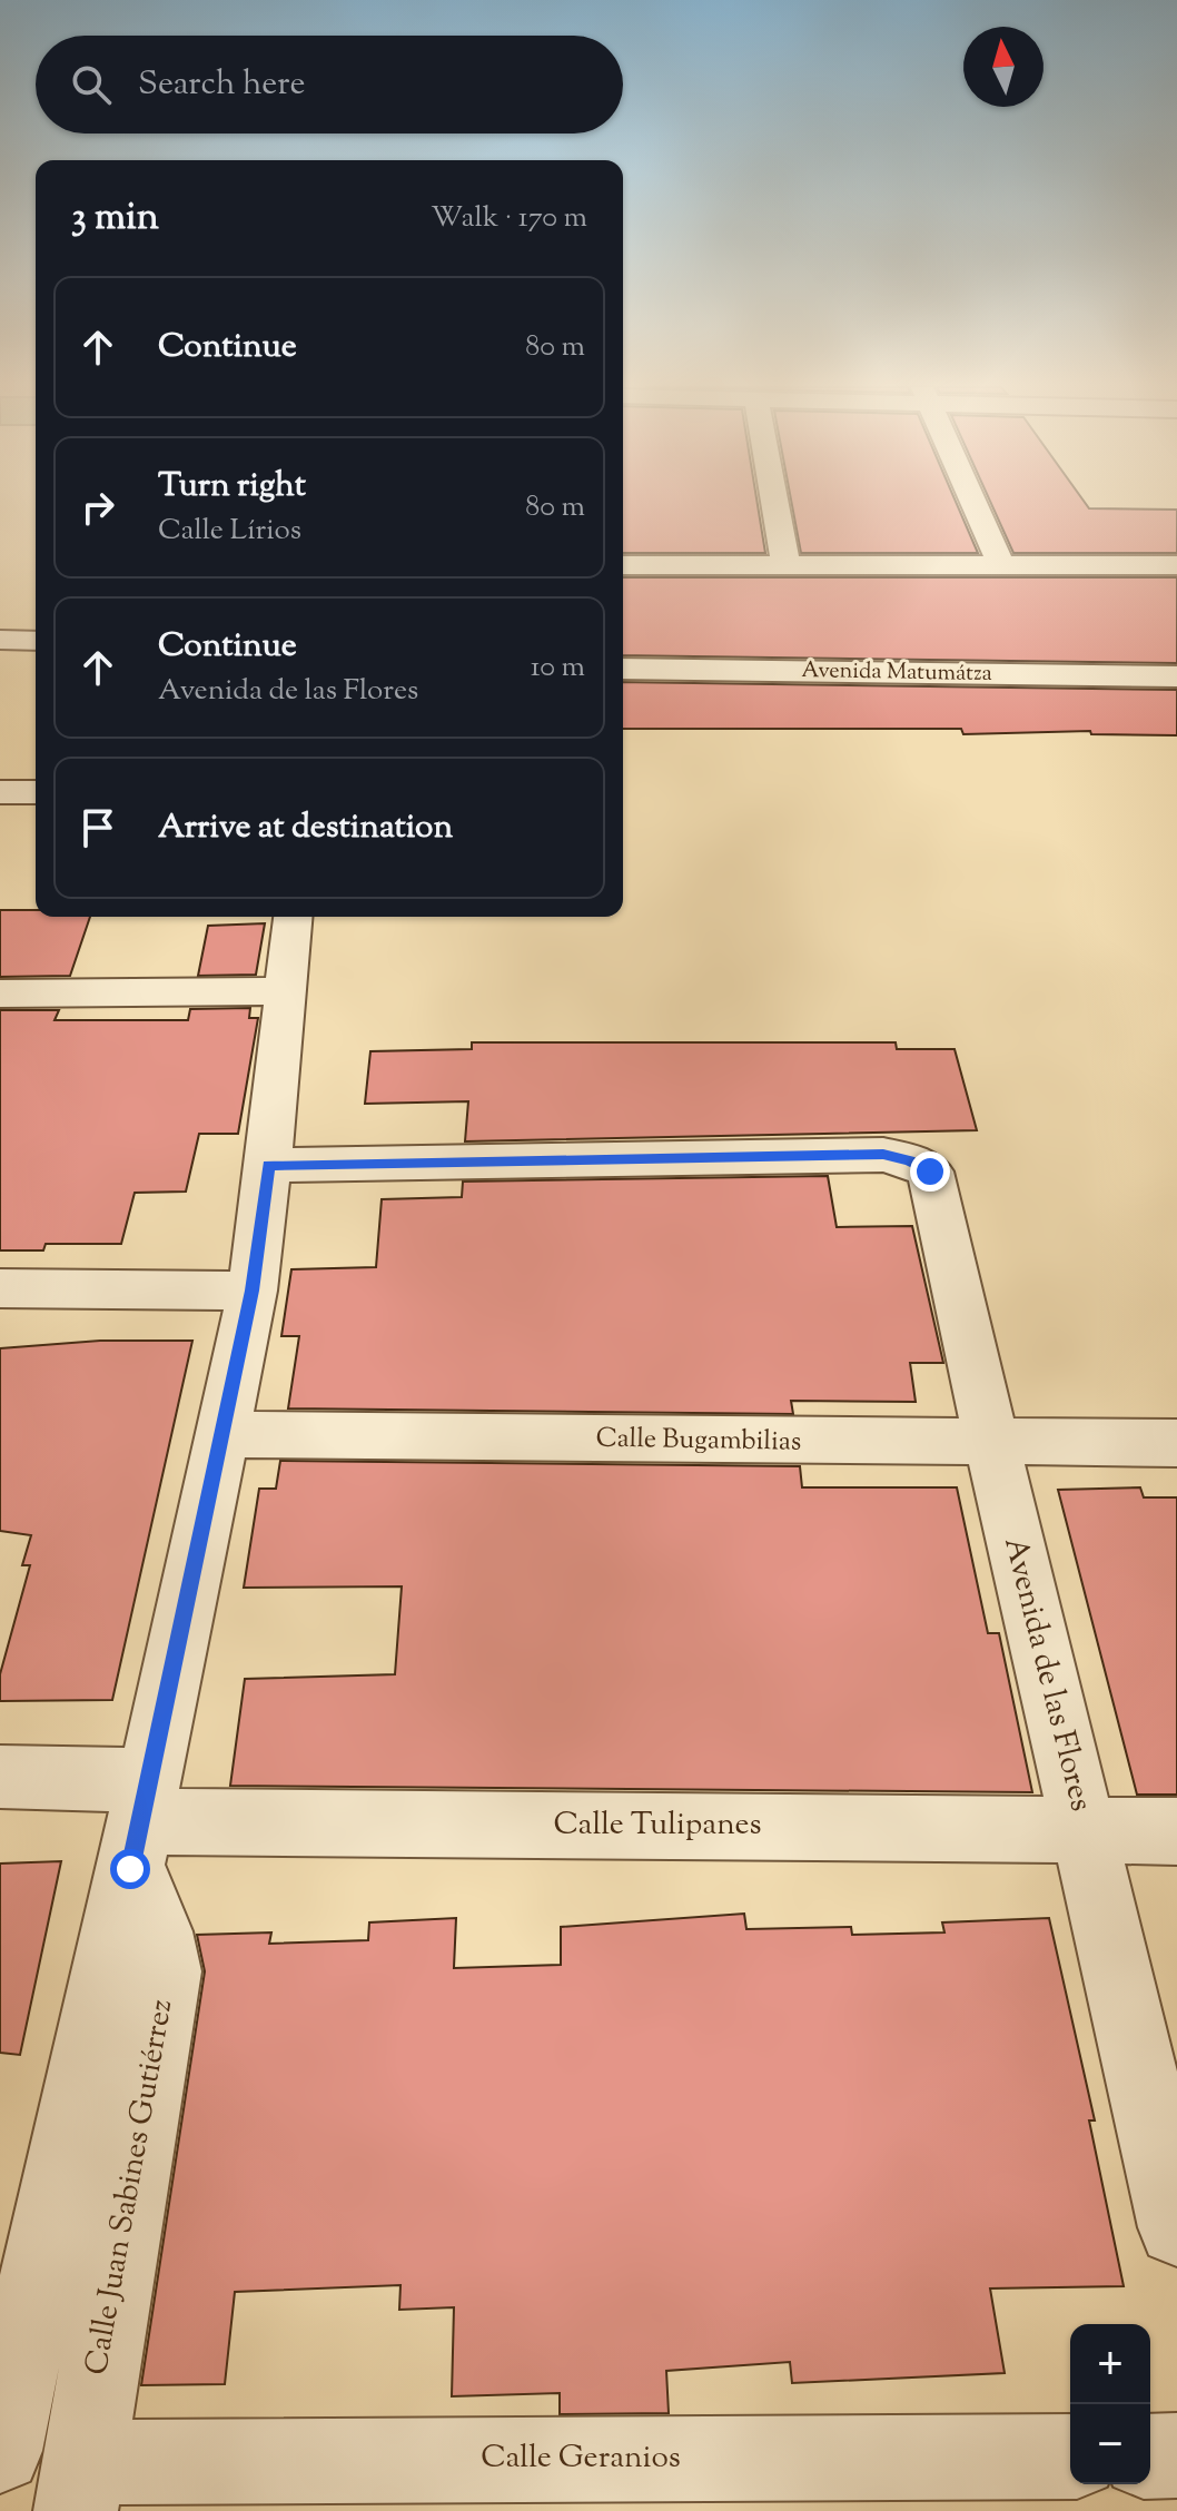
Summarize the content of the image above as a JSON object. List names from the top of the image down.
{
  "streets": {
    "street": [
      "Avenida Matumátza",
      "Calle Bugambilias",
      "Avenida de las Flores",
      "Calle Tulipanes",
      "Calle Juan Sabines Gutiérrez",
      "Calle Geranios"
    ]
  },
  "crossings": [
    ["Calle Bugambilias", "Avenida de las Flores"],
    ["Avenida de las Flores", "Calle Tulipanes"],
    ["Calle Tulipanes", "Calle Juan Sabines Gutiérrez"],
    ["Calle Juan Sabines Gutiérrez", "Calle Geranios"]
  ],
  "north": "top",
  "page": {
    "search": "Search here",
    "heading": ["3 min", "Walk · 170 m"],
    "list": [
      ["Continue", "80 m"],
      ["Turn right", "Calle Lírios", "80 m"],
      ["Continue", "Avenida de las Flores", "10 m"],
      "Arrive at destination"
    ],
    "map_buttons": ["+", "−"]
  }
}
